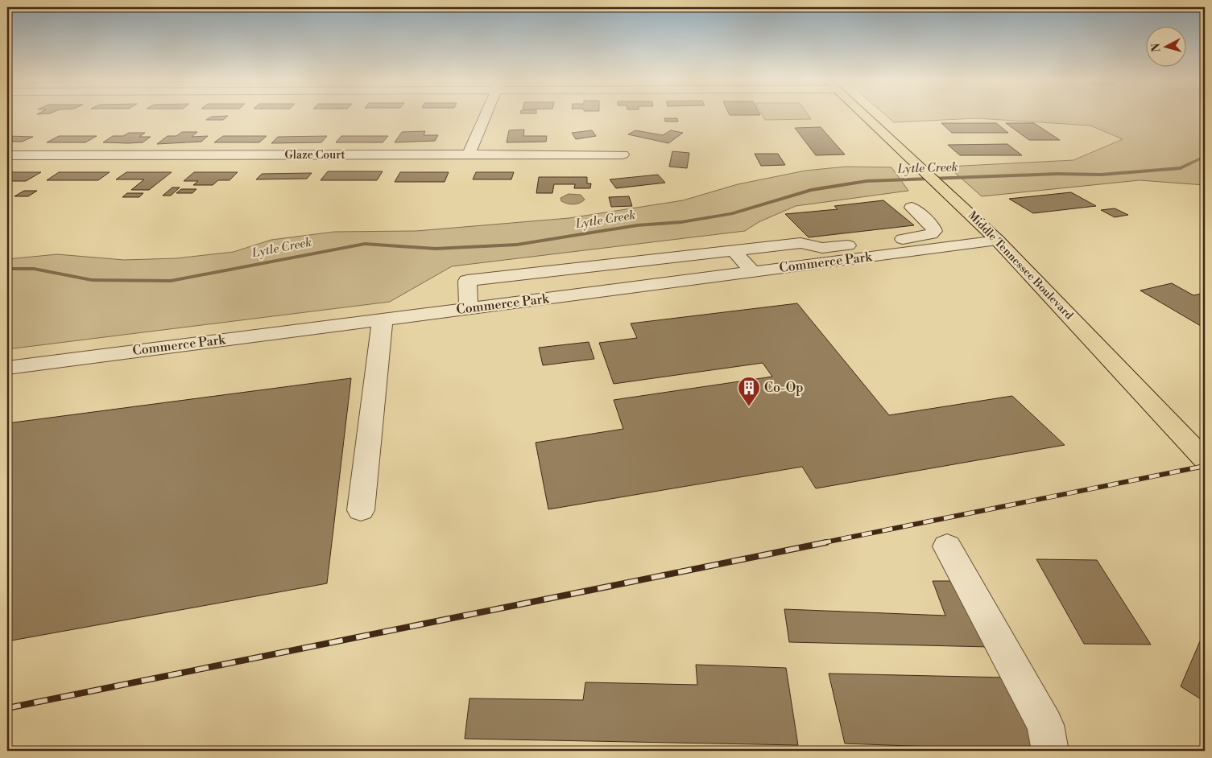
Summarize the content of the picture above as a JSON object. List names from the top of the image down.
{
  "streets": {
    "main road": ["Middle Tennessee Boulevard"],
    "street": ["Glaze Court", "Commerce Park"]
  },
  "crossings": [
    ["Commerce Park", "Middle Tennessee Boulevard"]
  ],
  "water": ["Lytle Creek"],
  "places": {
    "building": ["Co-Op"]
  },
  "north": "left"
}
